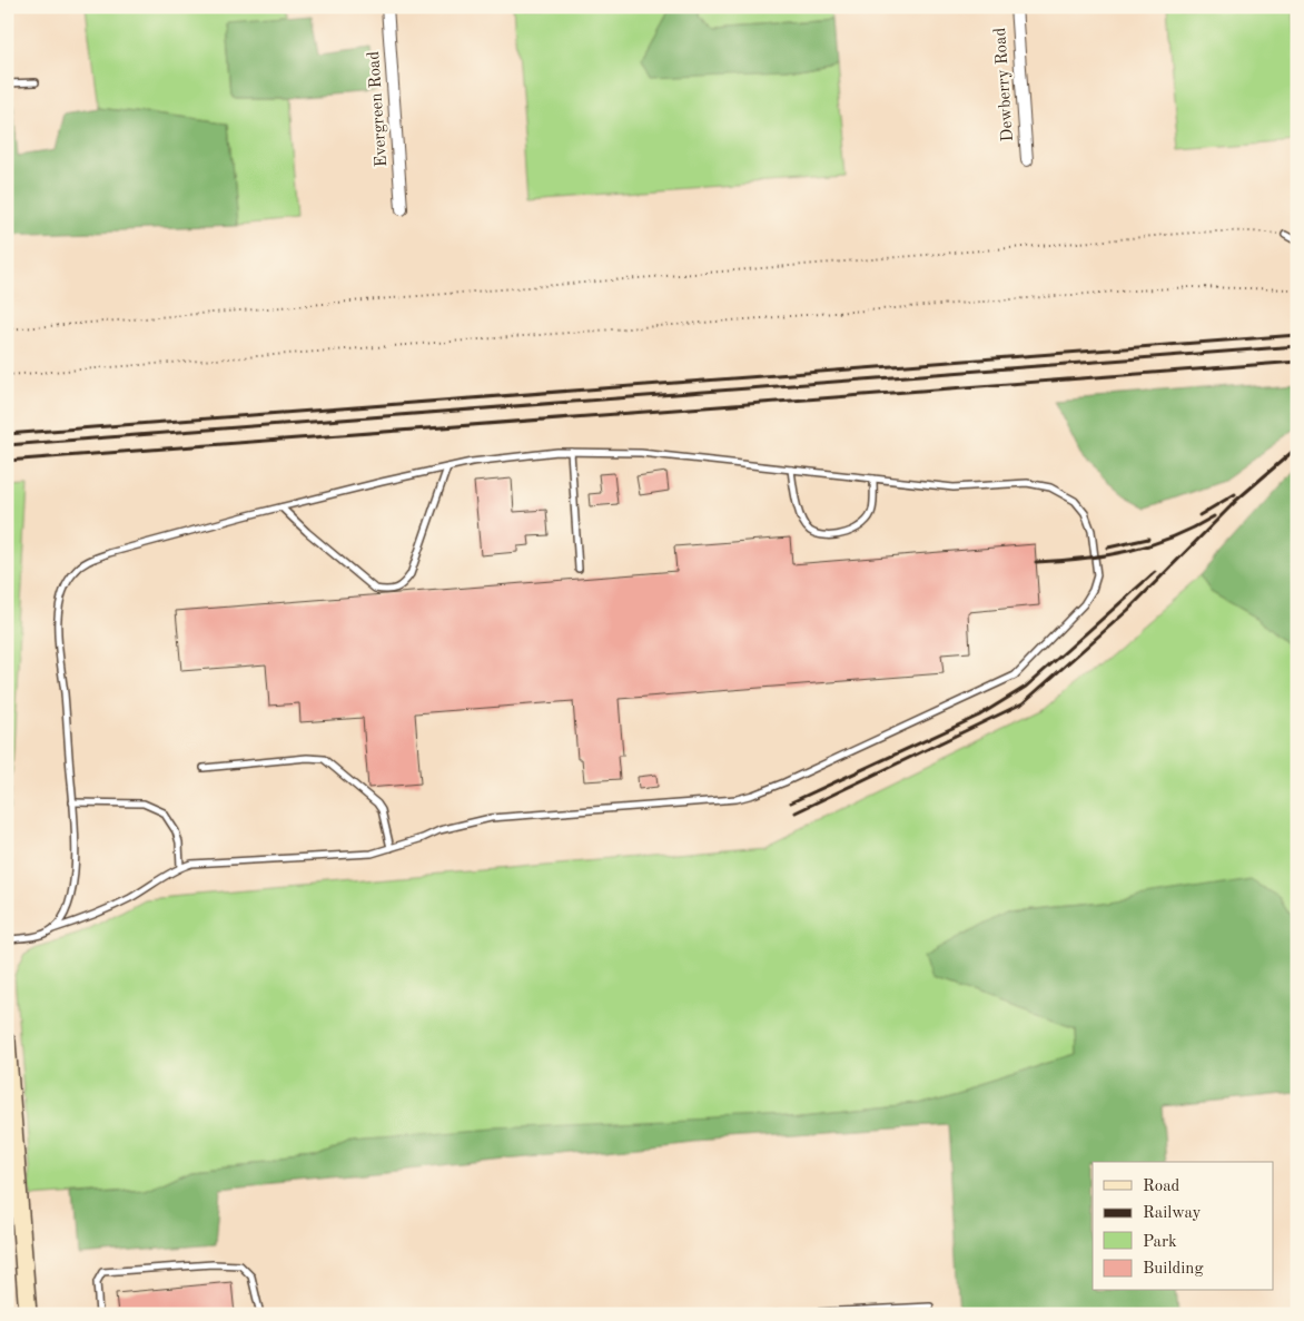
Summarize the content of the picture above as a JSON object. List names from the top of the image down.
{
  "streets": {
    "street": ["Dewberry Road", "Evergreen Road"]
  },
  "legend": [
    "Road",
    "Railway",
    "Park",
    "Building"
  ]
}
